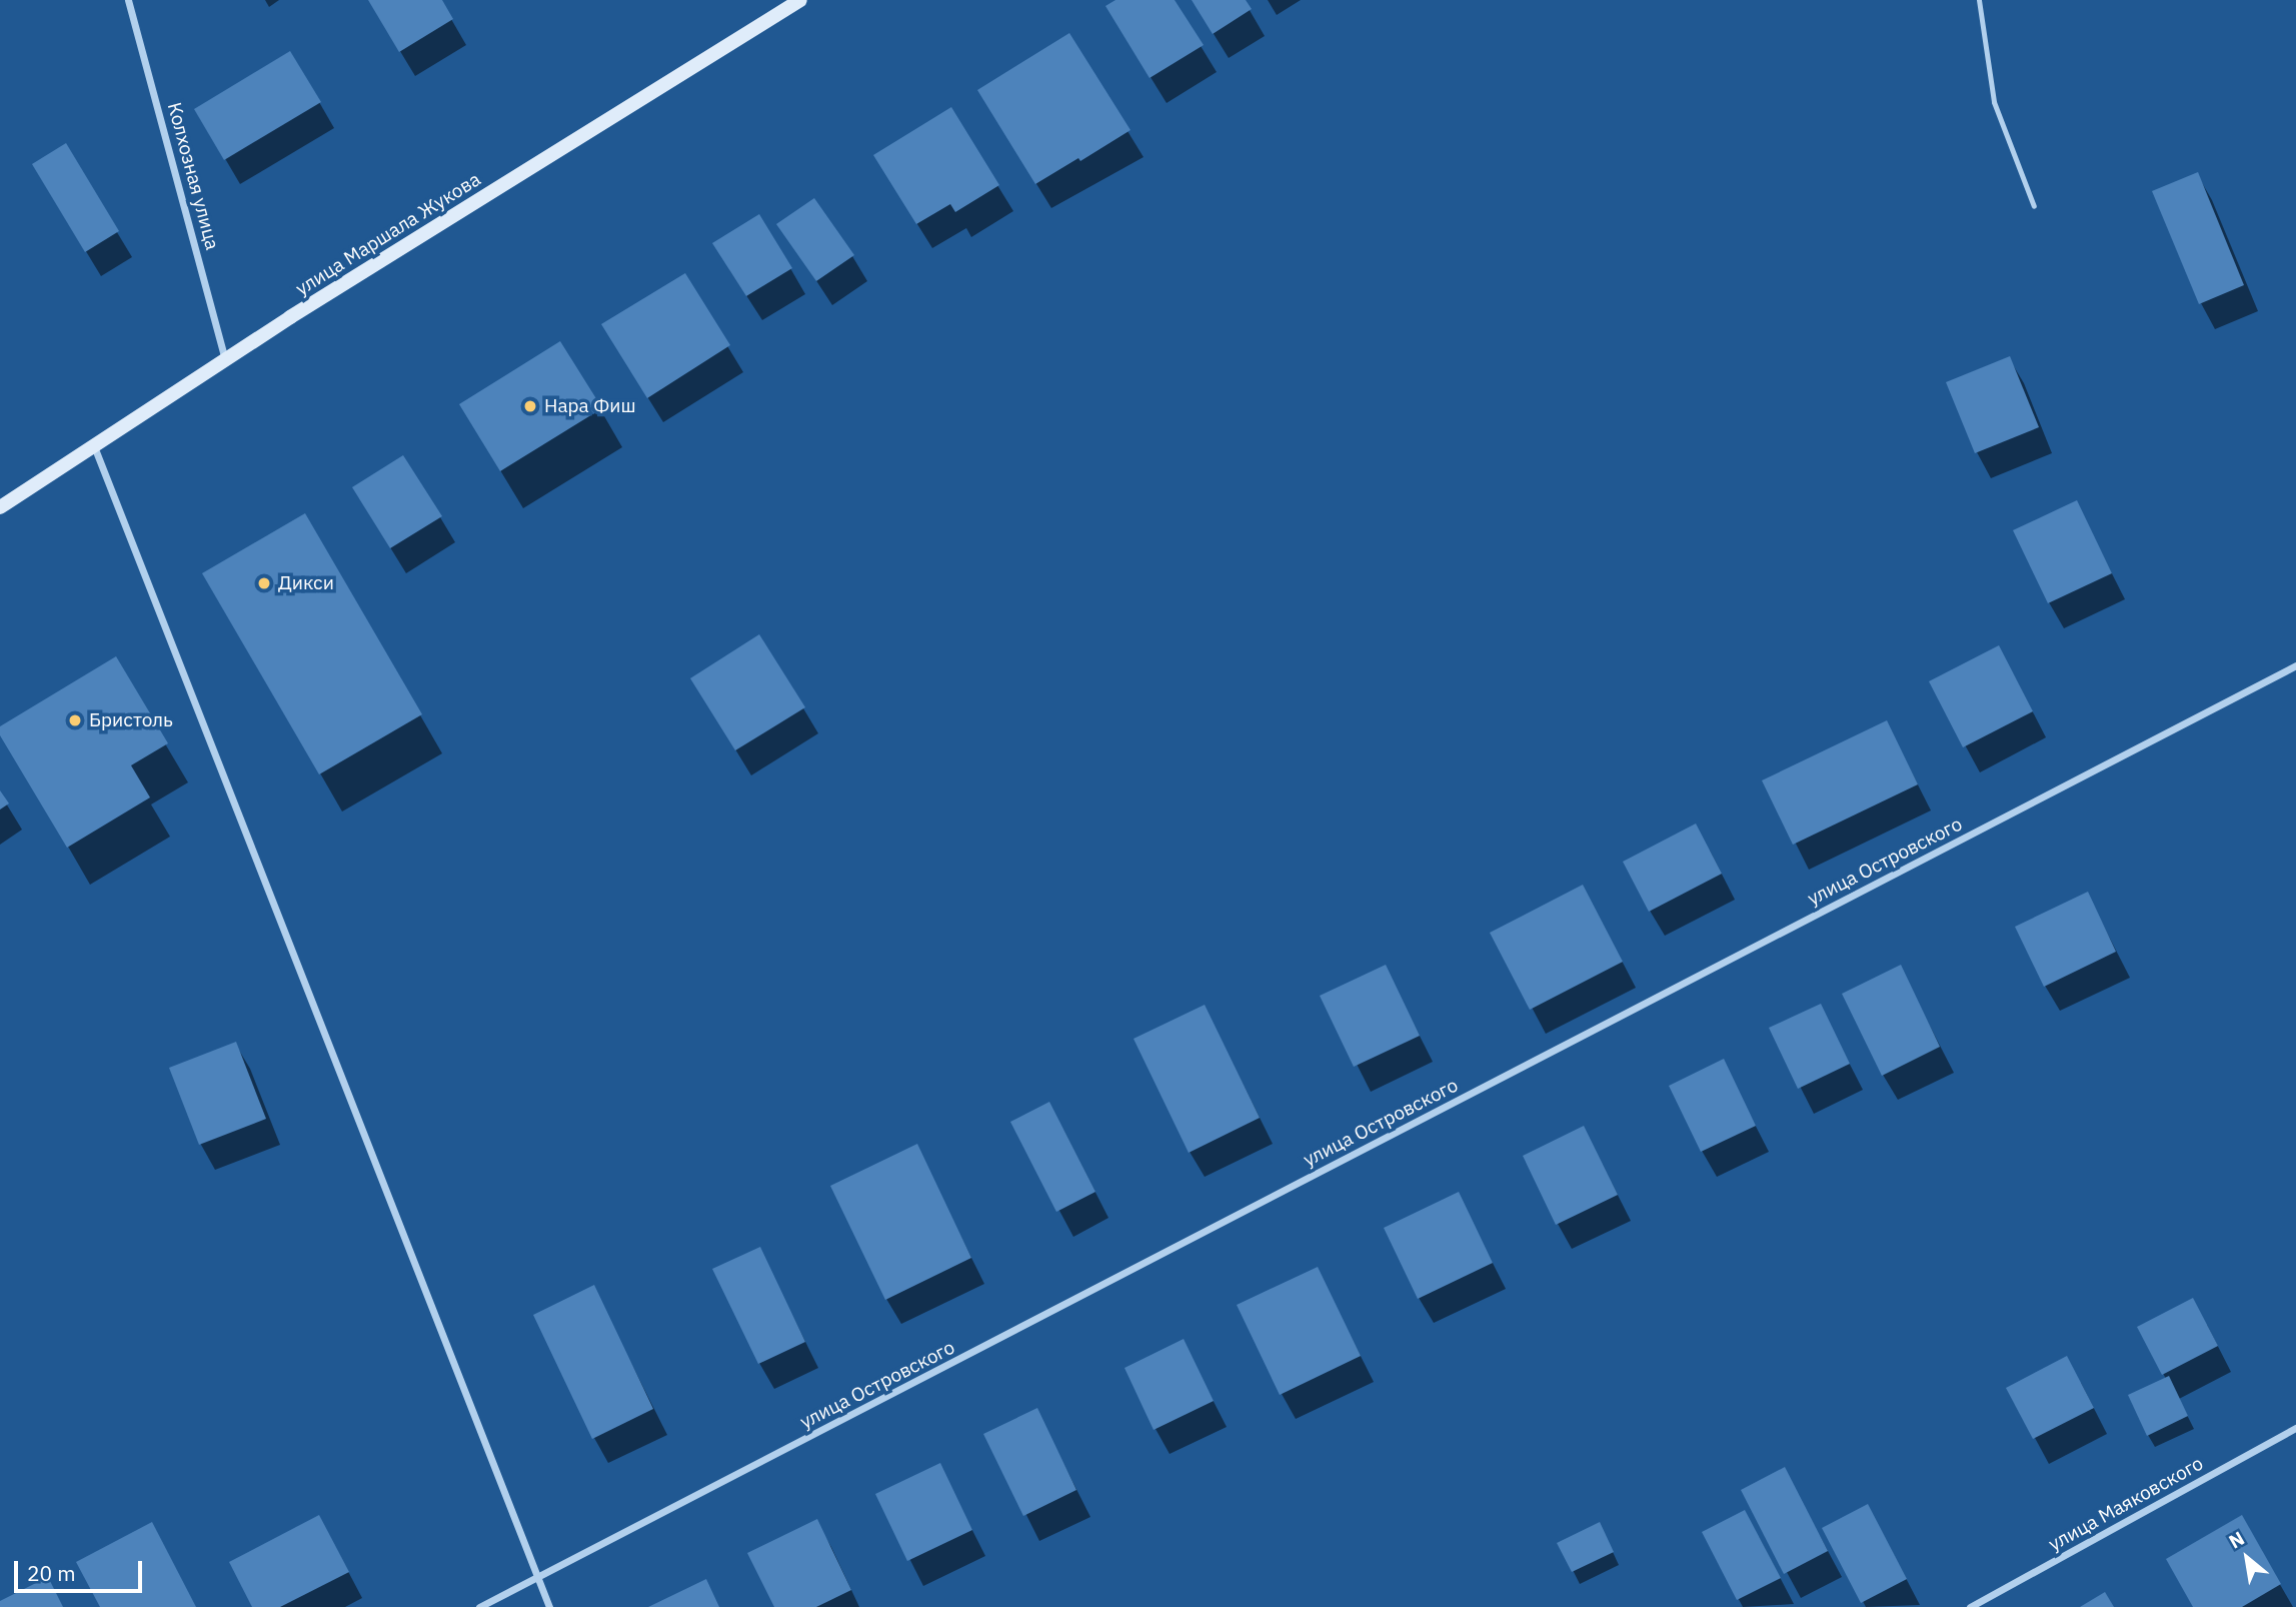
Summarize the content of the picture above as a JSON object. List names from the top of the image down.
{
  "streets": {
    "main road": ["улица Маршала Жукова"],
    "street": ["Колхозная улица", "улица Островского", "улица Маяковского"]
  },
  "crossings": [
    ["Колхозная улица", "улица Маршала Жукова"]
  ],
  "places": ["Нара Фиш", "Дикси", "Бристоль"],
  "scale_bar": "20 m",
  "north": "top left"
}
